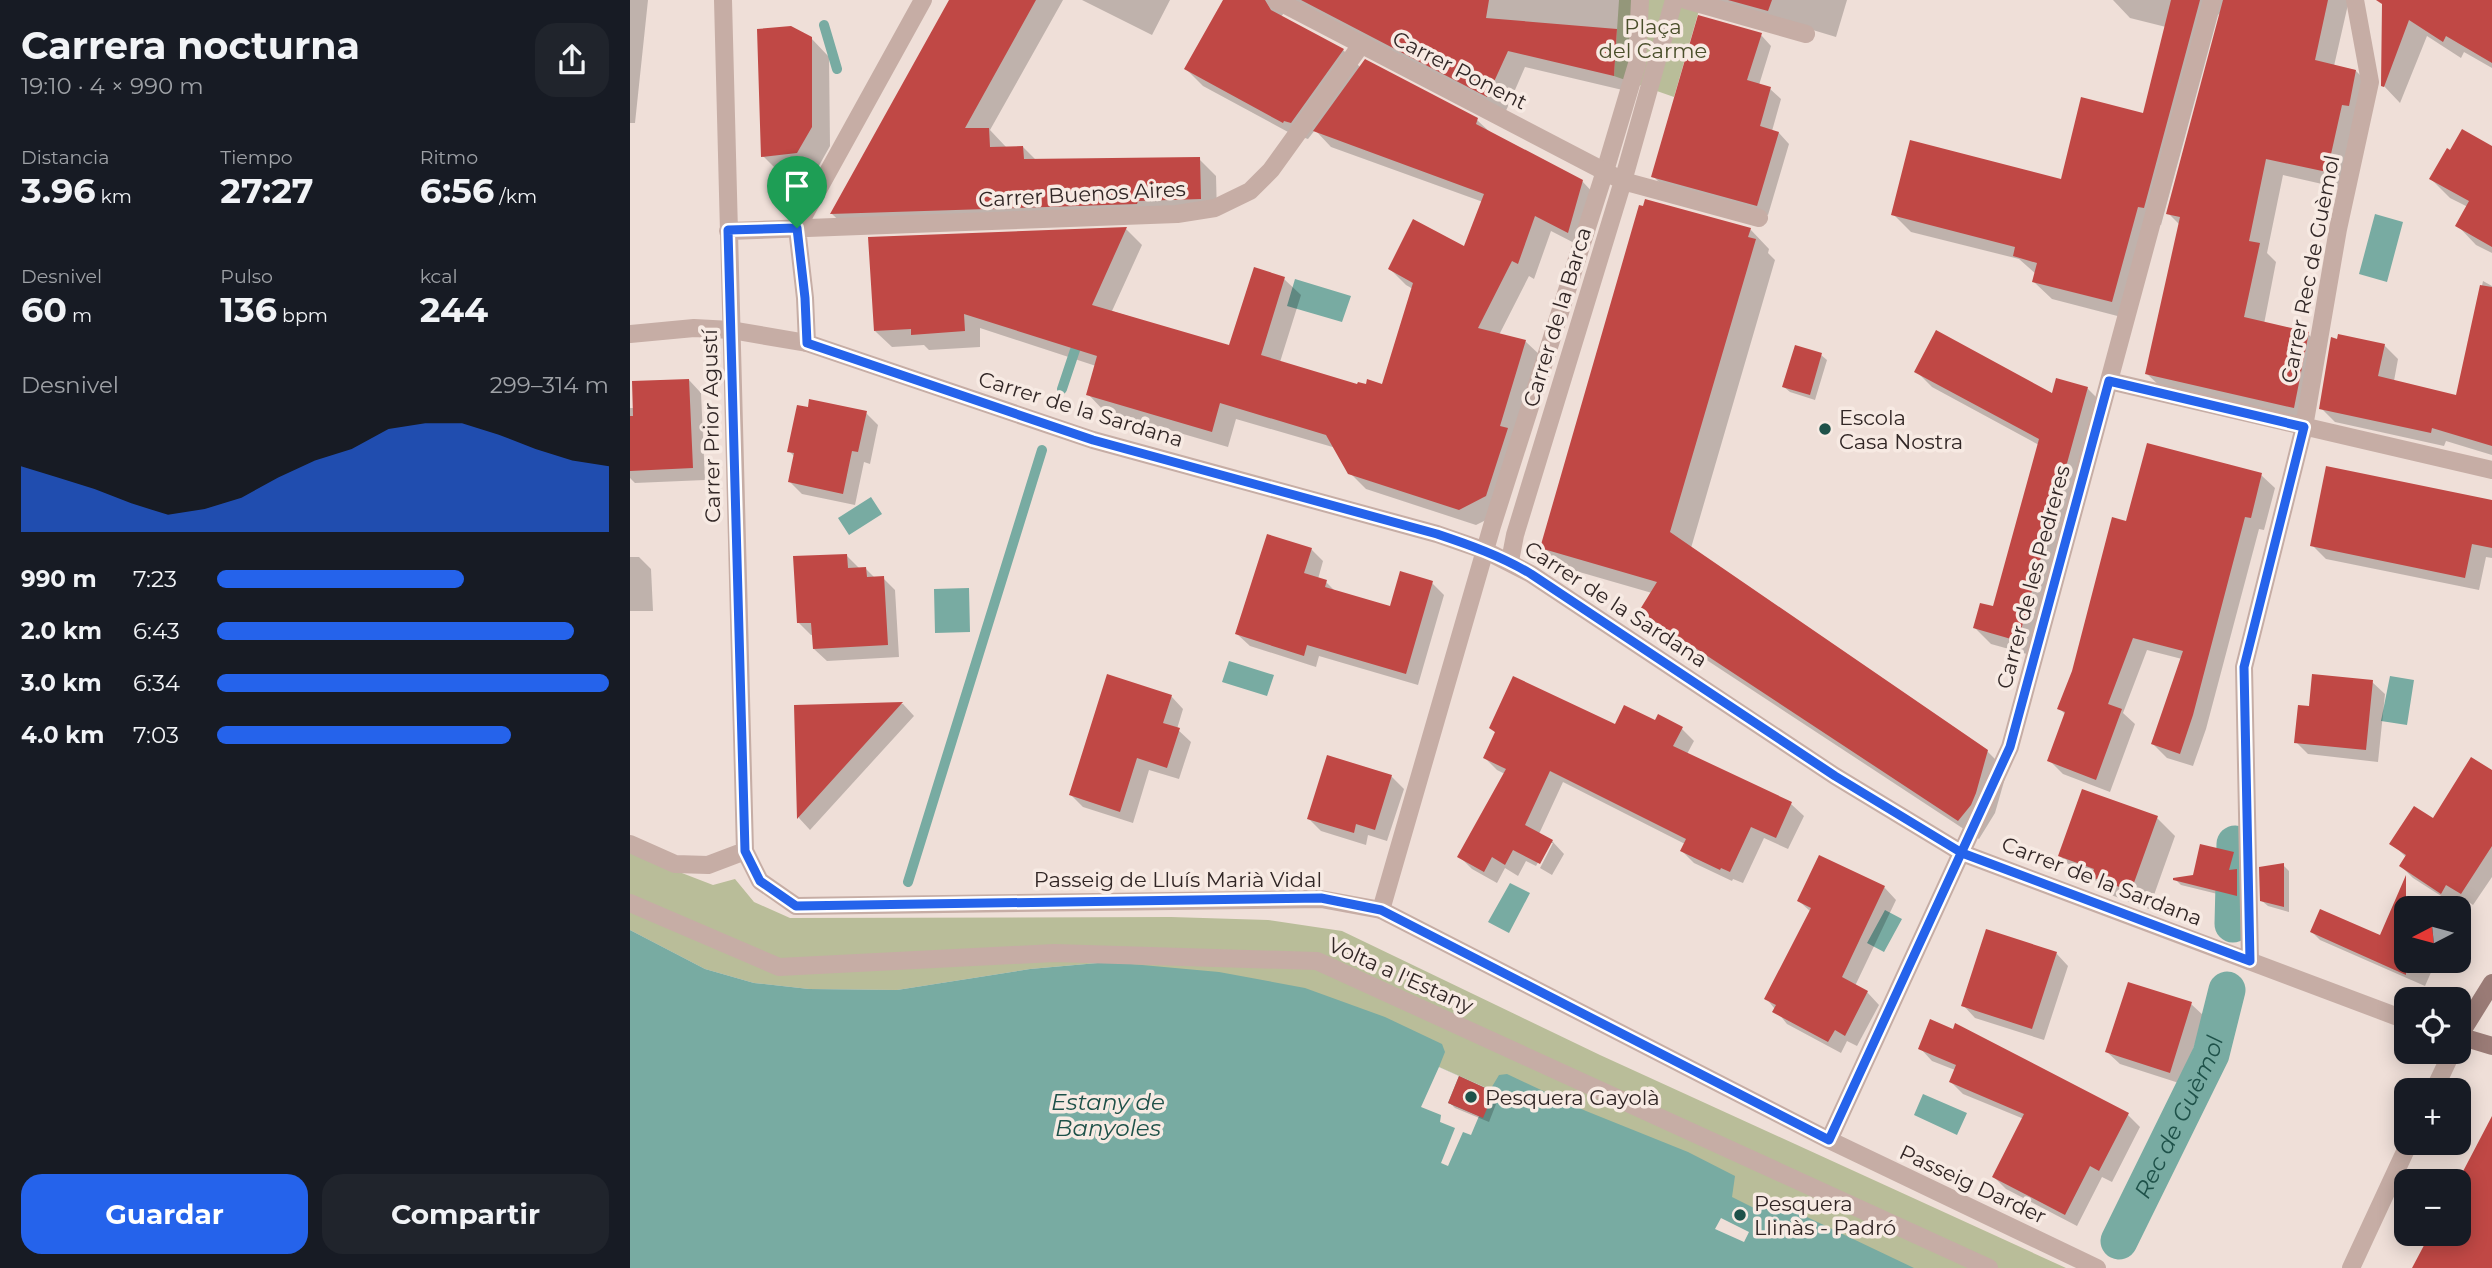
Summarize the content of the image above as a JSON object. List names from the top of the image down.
{
  "streets": {
    "street": [
      "Carrer Ponent",
      "Carrer Buenos Aires",
      "Carrer Rec de Guèmol",
      "Carrer de la Barca",
      "Carrer de la Sardana",
      "Carrer Prior Agustí",
      "Carrer de les Pedreres",
      "Passeig de Lluís Marià Vidal",
      "Volta a l'Estany",
      "Passeig Darder"
    ]
  },
  "crossings": [
    ["Carrer Ponent", "Carrer Buenos Aires"],
    ["Carrer Ponent", "Carrer de la Barca"],
    ["Carrer Buenos Aires", "Carrer Prior Agustí"],
    ["Carrer Rec de Guèmol", "Carrer de la Sardana"],
    ["Carrer de la Barca", "Carrer de la Sardana"],
    ["Carrer de la Sardana", "Carrer Prior Agustí"],
    ["Carrer de la Sardana", "Carrer de les Pedreres"],
    ["Carrer Prior Agustí", "Passeig de Lluís Marià Vidal"],
    ["Carrer de les Pedreres", "Passeig de Lluís Marià Vidal"],
    ["Carrer de les Pedreres", "Passeig Darder"],
    ["Passeig de Lluís Marià Vidal", "Passeig Darder"]
  ],
  "water": ["Estany de Banyoles", "Rec de Guèmol"],
  "parks": ["Plaça del Carme"],
  "places": ["Escola Casa Nostra", "Pesquera Gayolà", "Pesquera Llinàs - Padró"],
  "north": "left",
  "page": {
    "heading": ["Carrera nocturna", "19:10 · 4 × 990 m"],
    "stats": [
      ["Distancia", "3.96 km"],
      ["Tiempo", "27:27"],
      ["Ritmo", "6:56 /km"],
      ["Desnivel", "60 m"],
      ["Pulso", "136 bpm"],
      ["kcal", "244"]
    ],
    "chart": ["Desnivel", "299–314 m"],
    "list": [
      {
        "name": "990 m",
        "note": "7:23"
      },
      {
        "name": "2.0 km",
        "note": "6:43"
      },
      {
        "name": "3.0 km",
        "note": "6:34"
      },
      {
        "name": "4.0 km",
        "note": "7:03"
      }
    ],
    "map_buttons": ["+", "−"],
    "buttons": ["Guardar", "Compartir"]
  }
}
